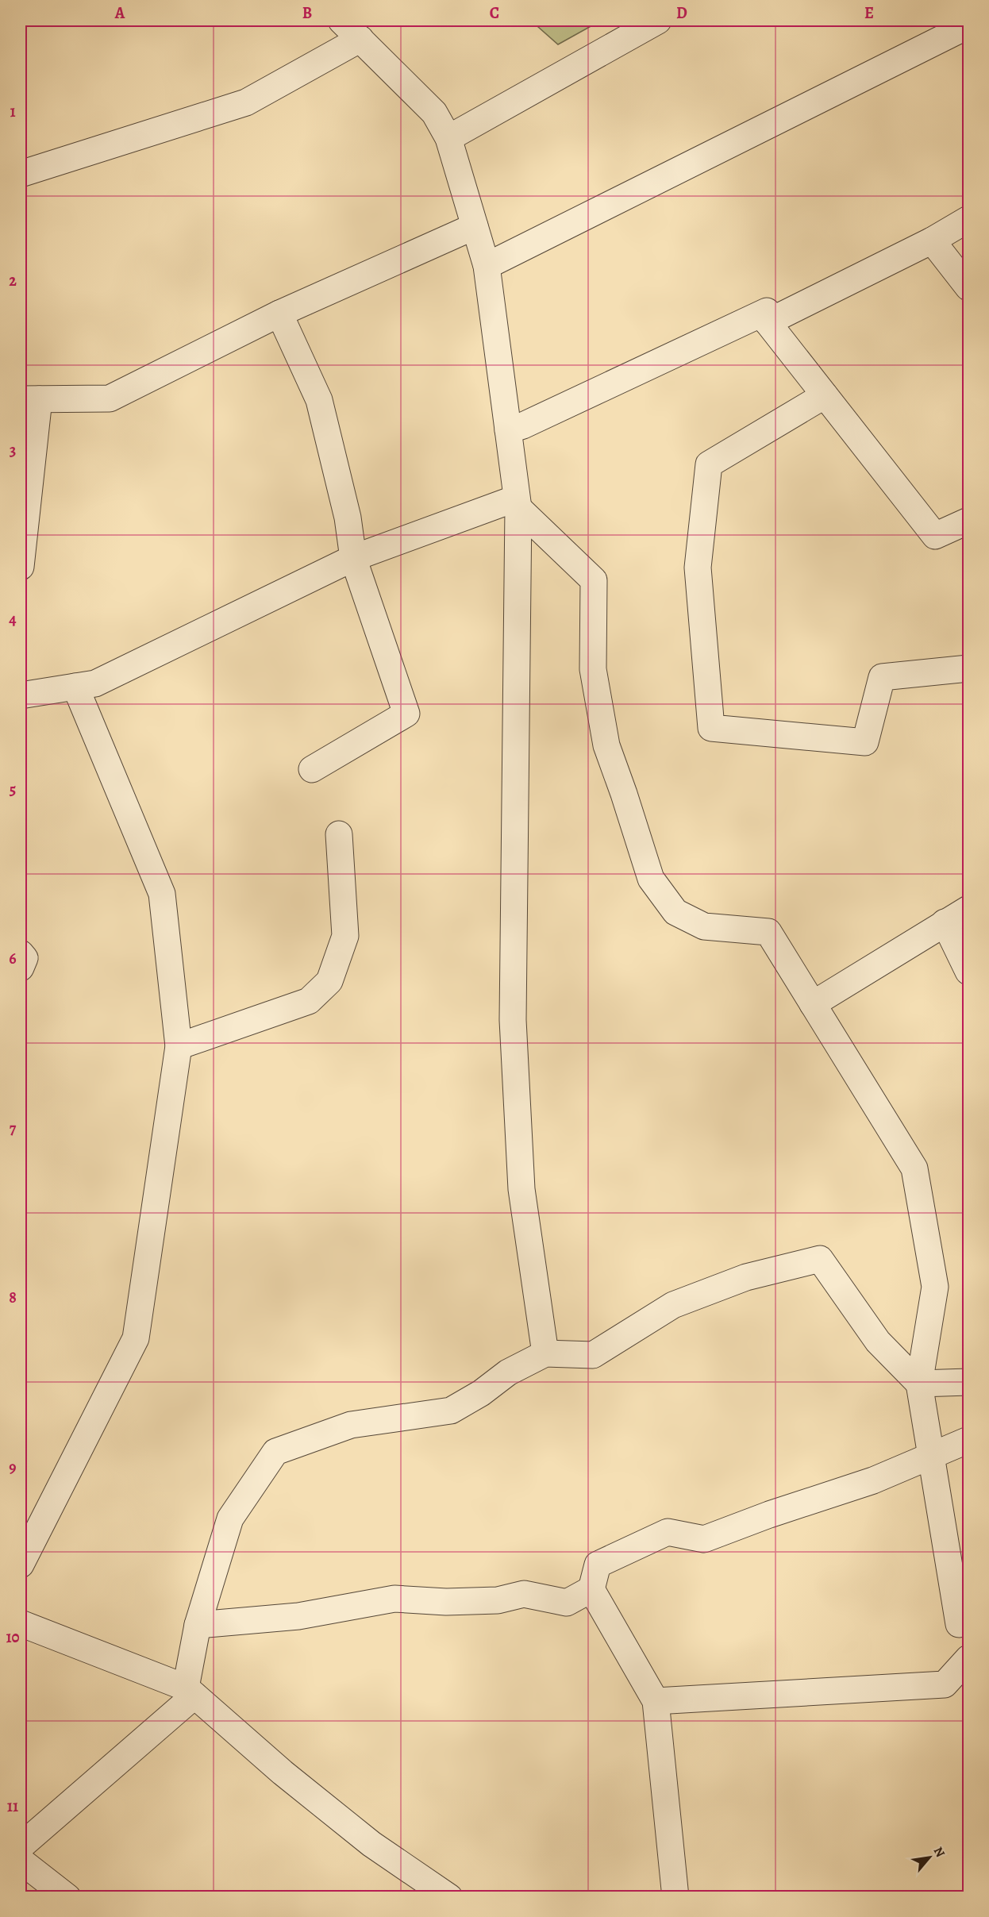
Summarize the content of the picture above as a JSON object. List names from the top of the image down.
{
  "north": "top right",
  "grid": {
    "columns": [
      "A",
      "B",
      "C",
      "D",
      "E"
    ],
    "rows": [
      "1",
      "2",
      "3",
      "4",
      "5",
      "6",
      "7",
      "8",
      "9",
      "10",
      "11"
    ]
  }
}
